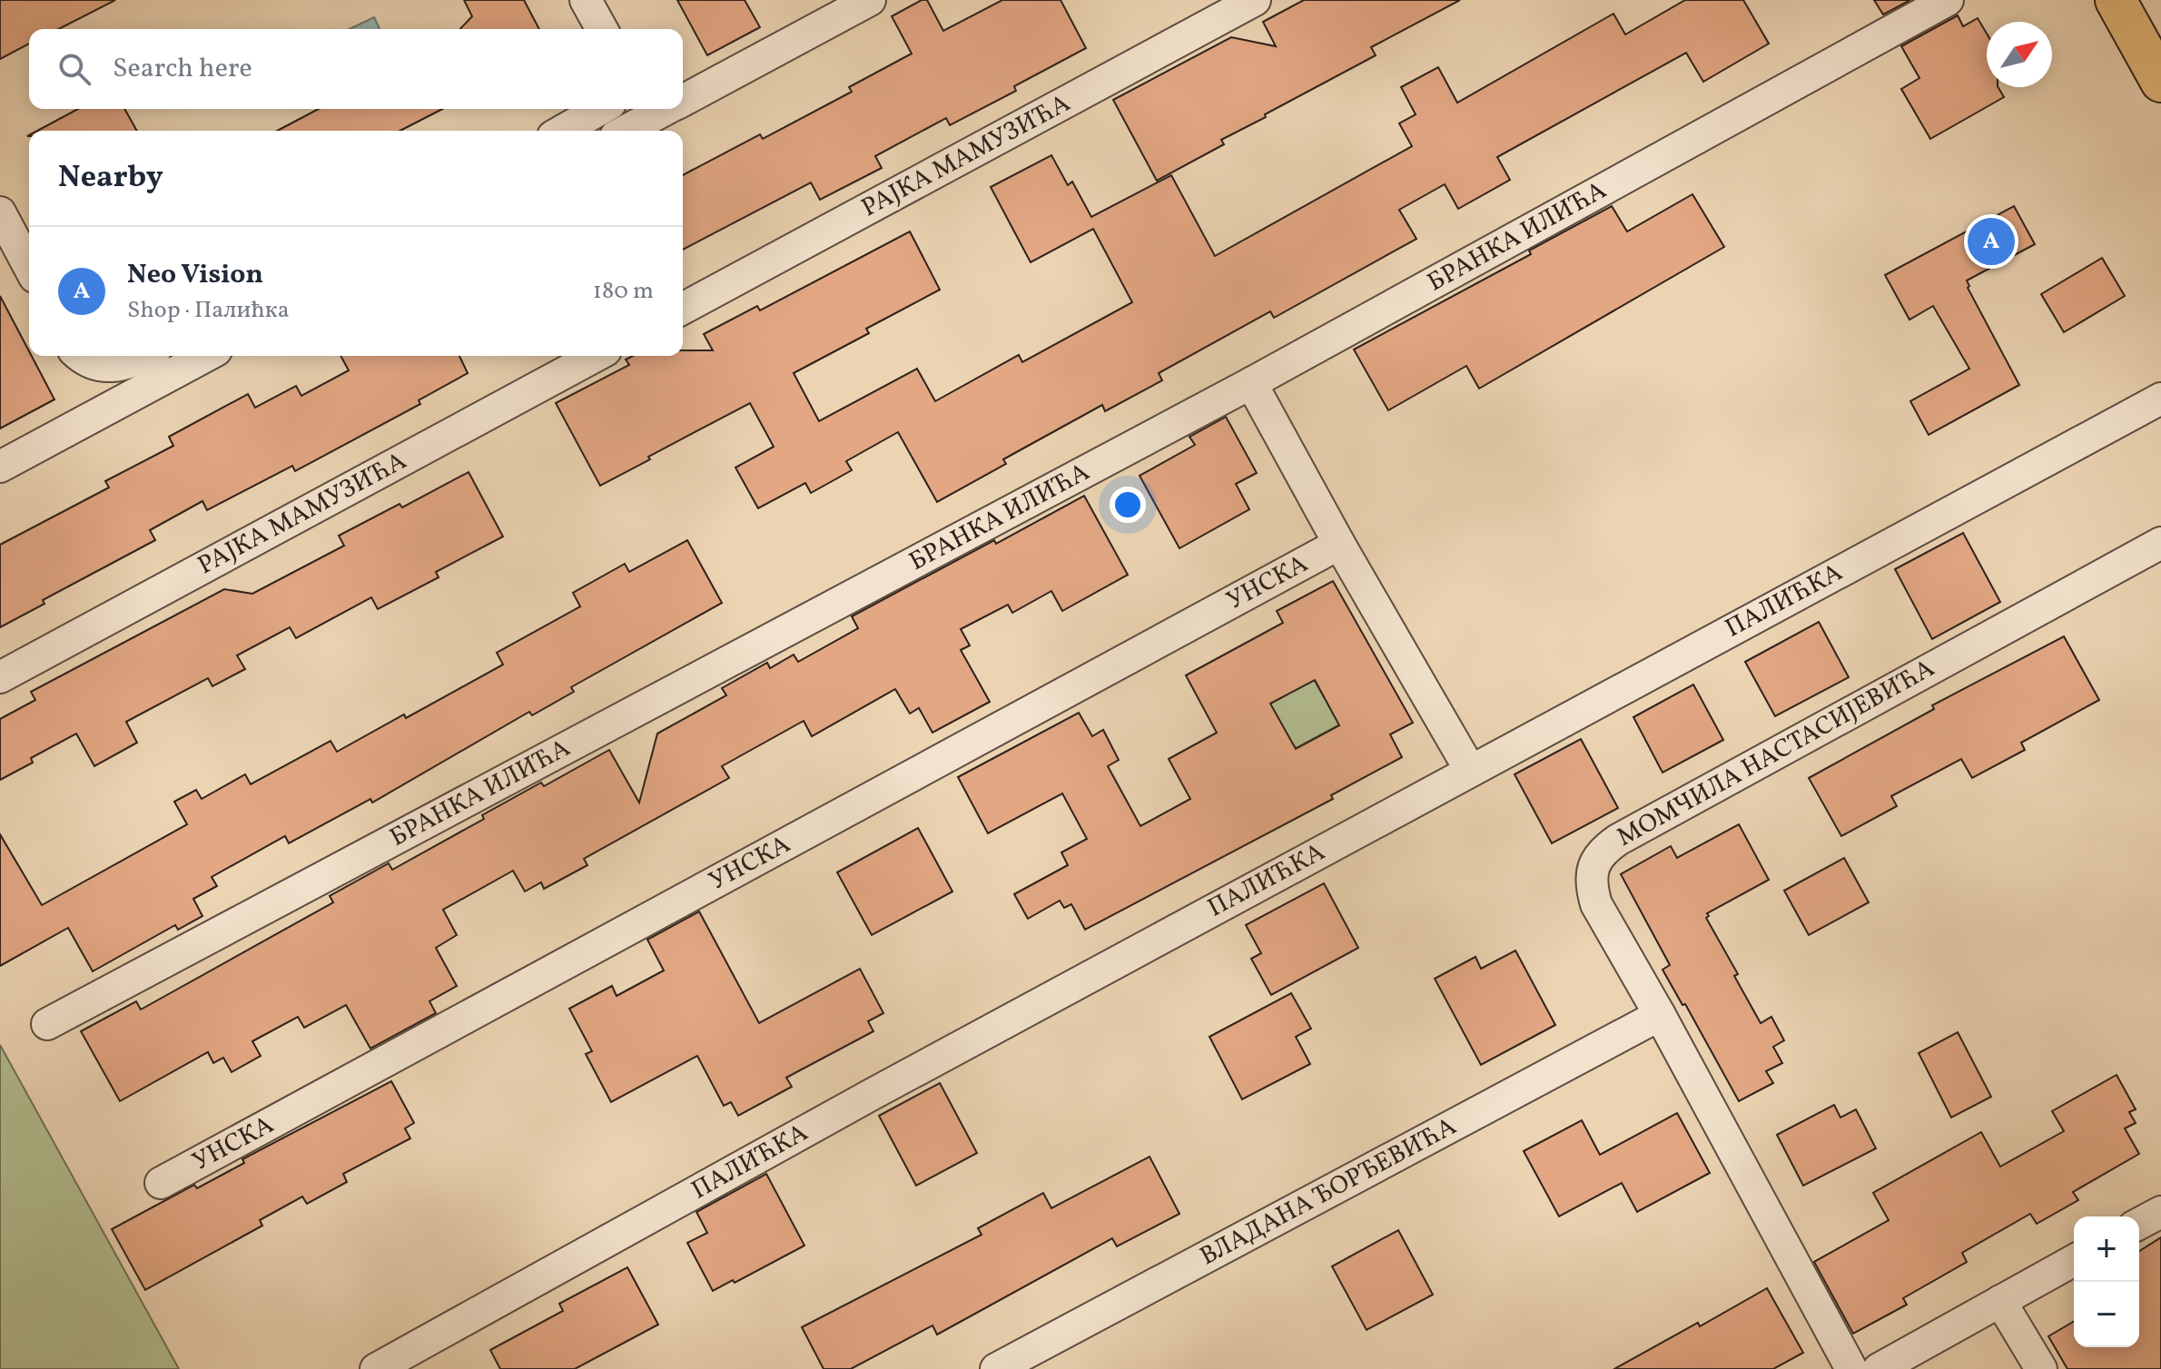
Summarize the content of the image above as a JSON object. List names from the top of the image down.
{
  "streets": {
    "street": [
      "РАЈКА МАМУЗИЋА",
      "БРАНКА ИЛИЋА",
      "УНСКА",
      "ПАЛИЋКА",
      "МОМЧИЛА НАСТАСИЈЕВИЋА",
      "ВЛАДАНА ЂОРЂЕВИЋА"
    ]
  },
  "crossings": [
    ["БРАНКА ИЛИЋА", "УНСКА"],
    ["УНСКА", "ПАЛИЋКА"],
    ["МОМЧИЛА НАСТАСИЈЕВИЋА", "ВЛАДАНА ЂОРЂЕВИЋА"]
  ],
  "north": "top right",
  "page": {
    "search": "Search here",
    "heading": "Nearby",
    "pins": "A",
    "list": [
      {
        "mark": "A",
        "name": "Neo Vision",
        "note": "Shop · Палићка",
        "value": "180 m"
      }
    ],
    "map_buttons": ["+", "−"]
  }
}
